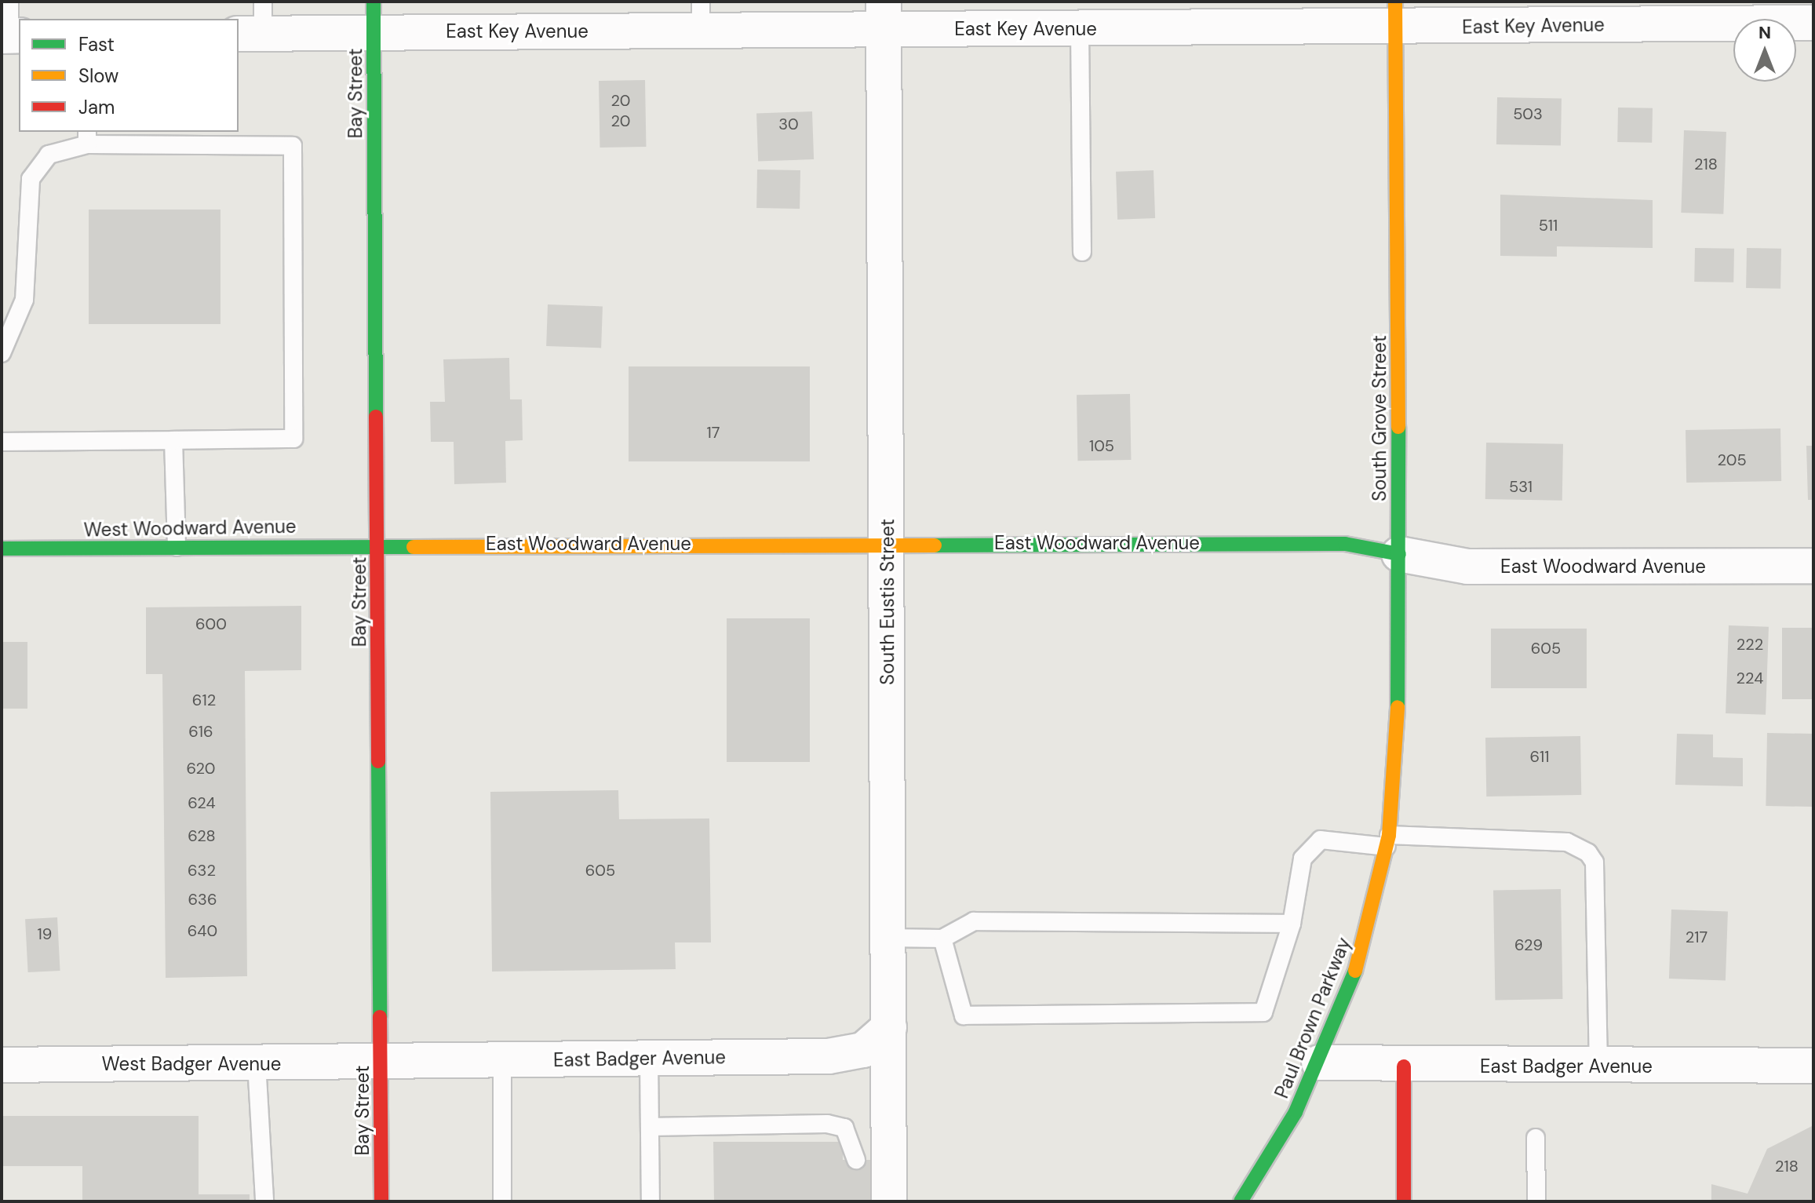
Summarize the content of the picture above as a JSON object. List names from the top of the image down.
{
  "streets": {
    "main road": [
      "Bay Street",
      "South Grove Street",
      "West Woodward Avenue",
      "East Woodward Avenue",
      "Paul Brown Parkway"
    ],
    "street": [
      "East Key Avenue",
      "South Eustis Street",
      "East Badger Avenue",
      "West Badger Avenue"
    ]
  },
  "crossings": [
    ["East Key Avenue", "Bay Street"],
    ["East Key Avenue", "South Grove Street"],
    ["East Key Avenue", "South Eustis Street"],
    ["Bay Street", "West Woodward Avenue"],
    ["Bay Street", "East Woodward Avenue"],
    ["Bay Street", "East Badger Avenue"],
    ["Bay Street", "West Badger Avenue"],
    ["South Grove Street", "East Woodward Avenue"],
    ["South Grove Street", "Paul Brown Parkway"],
    ["West Woodward Avenue", "East Woodward Avenue"],
    ["East Woodward Avenue", "South Eustis Street"],
    ["South Eustis Street", "East Badger Avenue"],
    ["Paul Brown Parkway", "East Badger Avenue"],
    ["East Badger Avenue", "West Badger Avenue"]
  ],
  "house_numbers": [
    "20",
    "503",
    "20",
    "30",
    "218",
    "511",
    "17",
    "105",
    "205",
    "531",
    "600",
    "222",
    "605",
    "224",
    "612",
    "616",
    "611",
    "620",
    "624",
    "628",
    "632",
    "605",
    "636",
    "640",
    "19",
    "217",
    "629",
    "218"
  ],
  "legend": ["Fast", "Slow", "Jam"],
  "north": "top"
}
